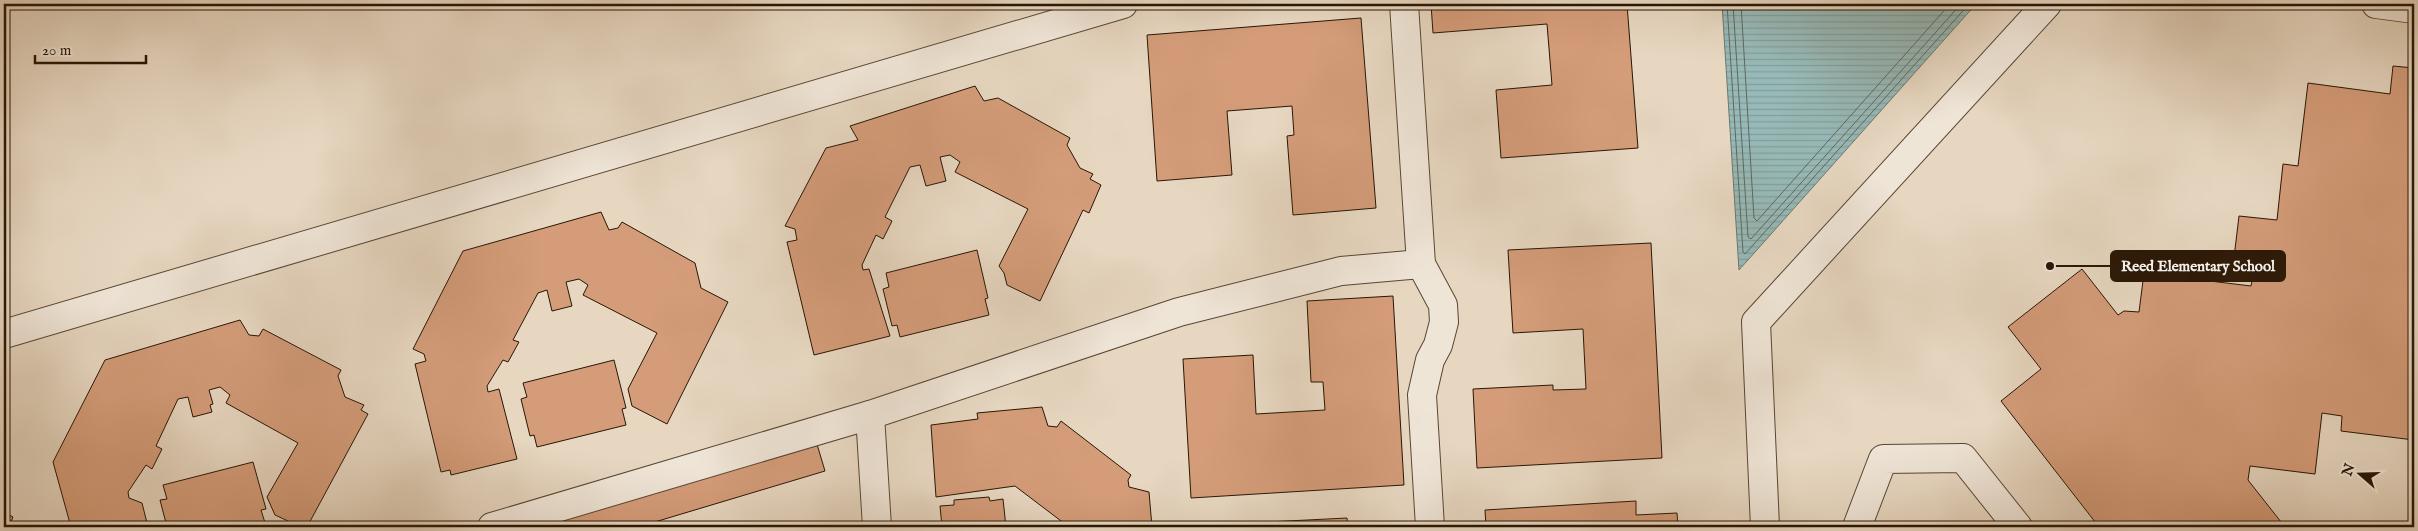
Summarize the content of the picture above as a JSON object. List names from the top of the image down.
{
  "places": ["Reed Elementary School"],
  "scale_bar": "20 m",
  "north": "left"
}
